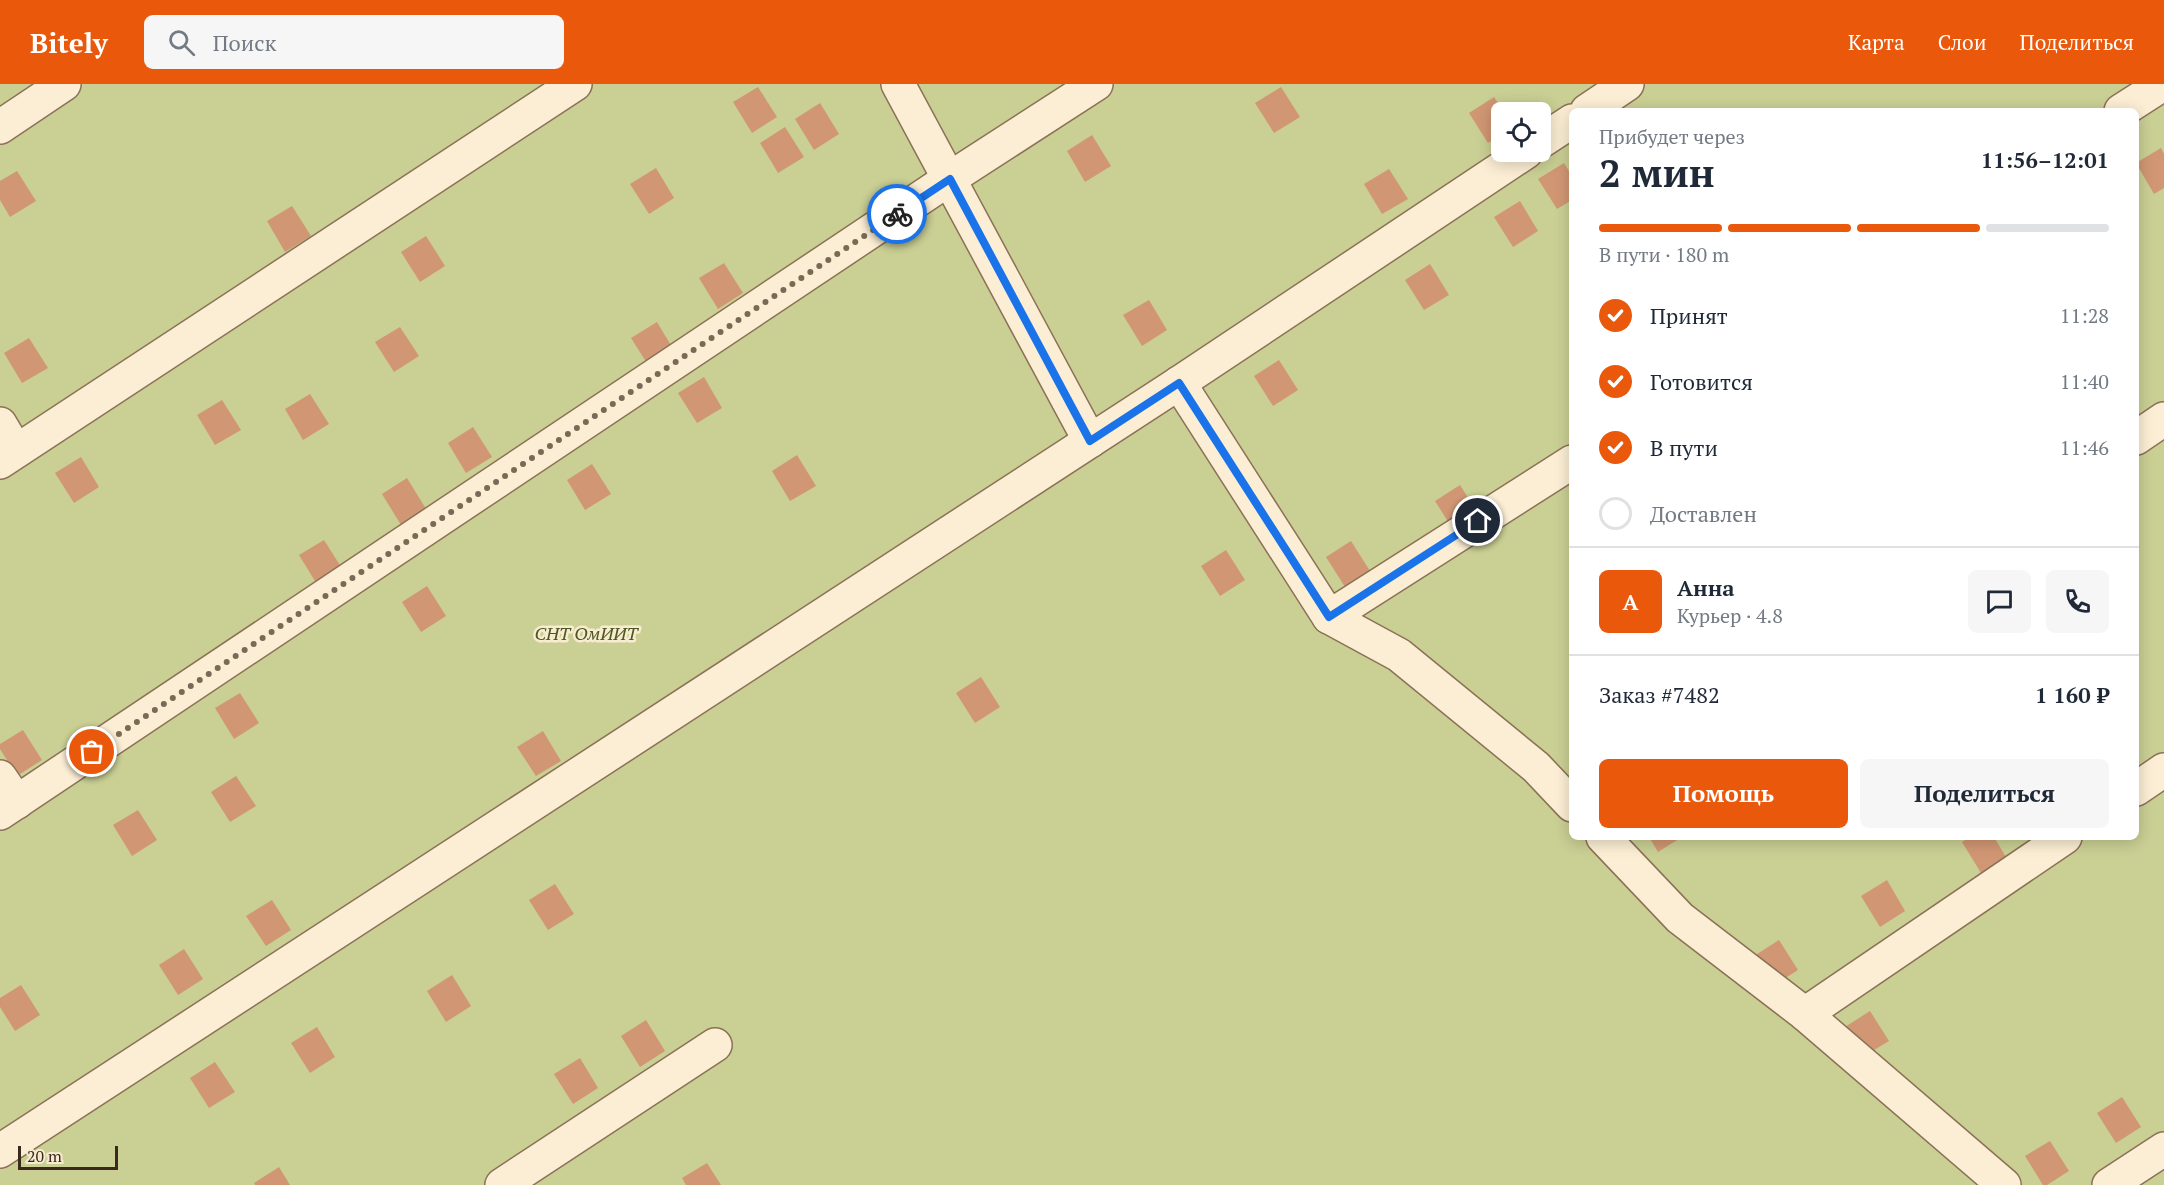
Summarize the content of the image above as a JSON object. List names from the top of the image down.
{
  "parks": ["СНТ ОмИИТ"],
  "scale_bar": "20 m",
  "page": {
    "header": "Bitely",
    "search": "Поиск",
    "nav": ["Карта", "Слои", "Поделиться"],
    "heading": ["2 мин", "Прибудет через", "11:56–12:01"],
    "panel": [
      "Анна",
      "Курьер · 4.8",
      "Заказ #7482",
      "1 160 ₽"
    ],
    "bar": "В пути · 180 m",
    "list": [
      ["Принят", "11:28"],
      ["Готовится", "11:40"],
      ["В пути", "11:46"],
      "Доставлен"
    ],
    "round": "А",
    "buttons": ["Помощь", "Поделиться"],
    "scale": "20 m"
  }
}
